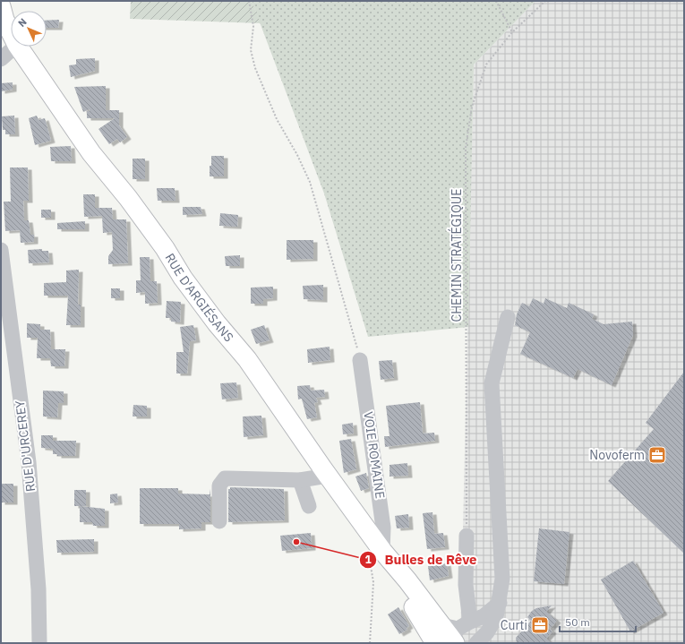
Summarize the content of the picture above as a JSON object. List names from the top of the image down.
{
  "streets": {
    "main road": ["RUE D'ARGIÉSANS"],
    "street": ["RUE D'URCEREY", "VOIE ROMAINE"],
    "path": ["CHEMIN STRATÉGIQUE"]
  },
  "crossings": [
    ["RUE D'ARGIÉSANS", "VOIE ROMAINE"]
  ],
  "places": {
    "office": ["Novoferm", "Curti"],
    "other": ["Bulles de Rêve"]
  },
  "scale_bar": "50 m",
  "north": "top left"
}
